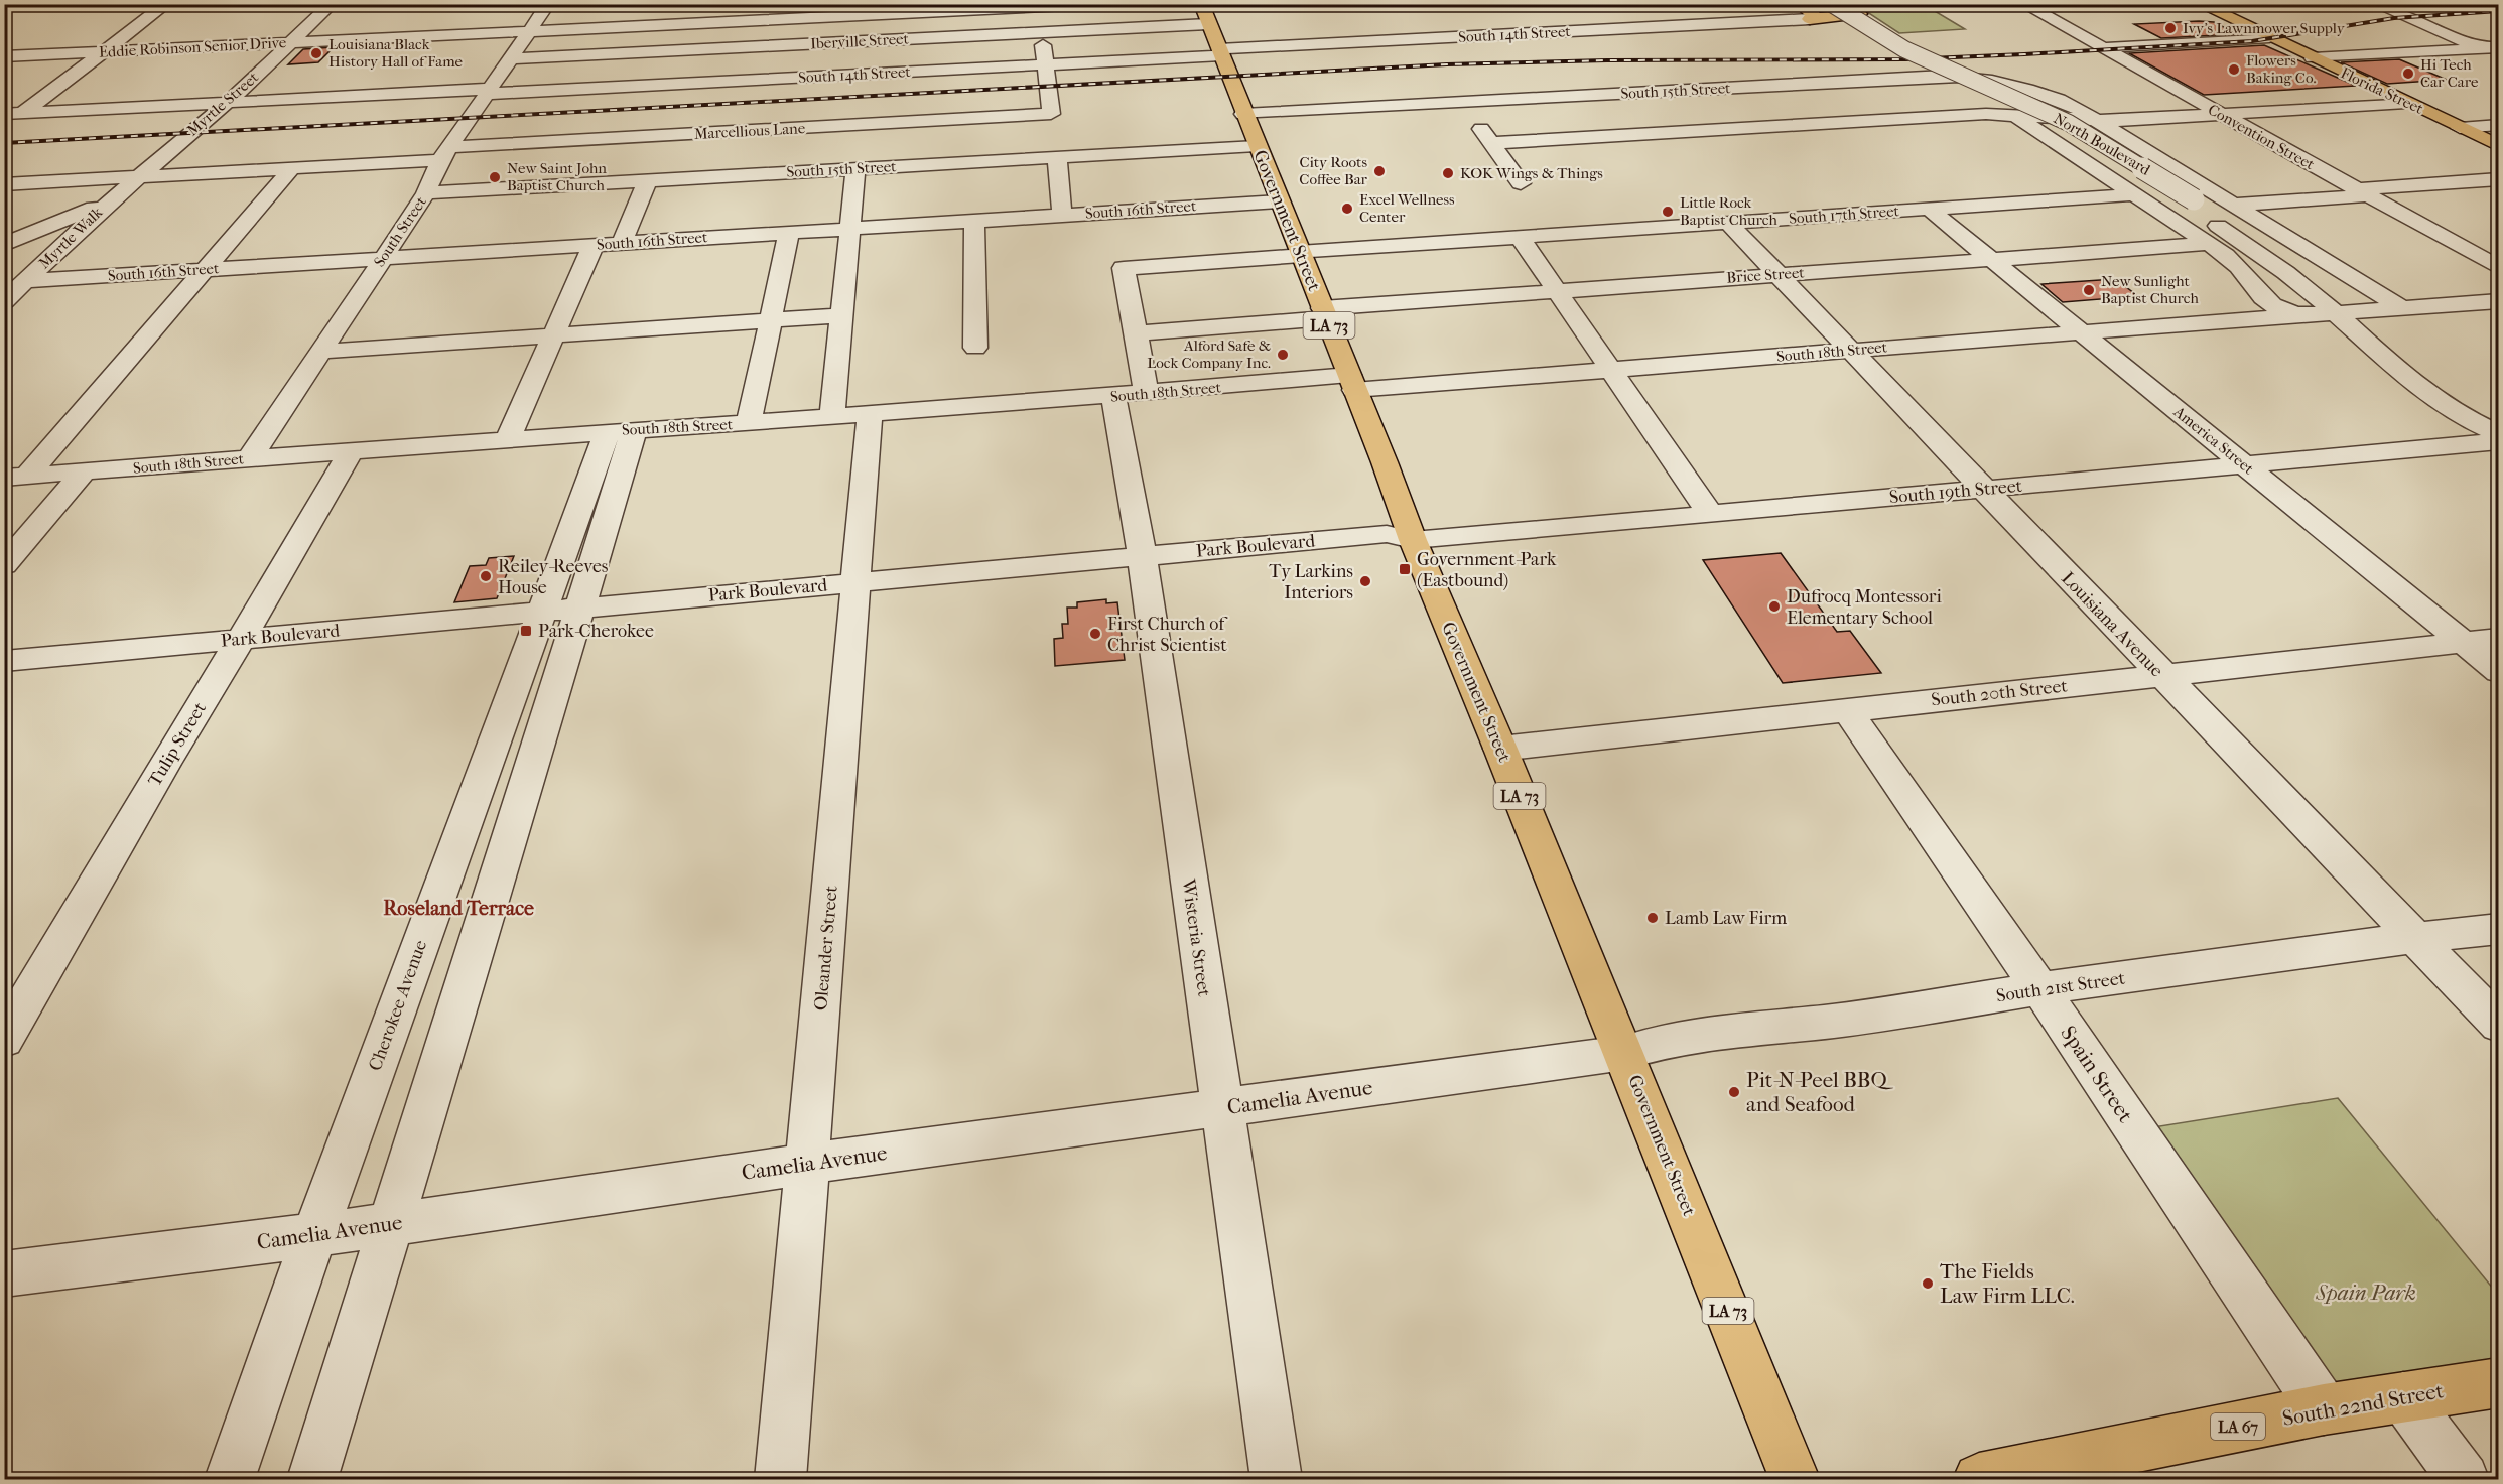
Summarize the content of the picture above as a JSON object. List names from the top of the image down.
{
  "streets": {
    "main road": [
      "Florida Street",
      "Government Street",
      "LA 73",
      "South 22nd Street",
      "LA 67"
    ],
    "street": [
      "South 14th Street",
      "Iberville Street",
      "Eddie Robinson Senior Drive",
      "South 15th Street",
      "Myrtle Street",
      "Marcellious Lane",
      "Convention Street",
      "North Boulevard",
      "South 16th Street",
      "South 17th Street",
      "South Street",
      "Myrtle Walk",
      "Brice Street",
      "South 18th Street",
      "America Street",
      "South 19th Street",
      "Park Boulevard",
      "Louisiana Avenue",
      "South 20th Street",
      "Tulip Street",
      "Wisteria Street",
      "Oleander Street",
      "South 21st Street",
      "Cherokee Avenue",
      "Spain Street",
      "Camelia Avenue"
    ]
  },
  "crossings": [
    ["South 14th Street", "Myrtle Street"],
    ["South 14th Street", "Marcellious Lane"],
    ["South 14th Street", "North Boulevard"],
    ["South 14th Street", "Government Street"],
    ["South 14th Street", "South Street"],
    ["Iberville Street", "Government Street"],
    ["Iberville Street", "South Street"],
    ["Eddie Robinson Senior Drive", "Myrtle Street"],
    ["Eddie Robinson Senior Drive", "South Street"],
    ["South 15th Street", "North Boulevard"],
    ["South 15th Street", "Government Street"],
    ["South 15th Street", "South Street"],
    ["Myrtle Street", "Myrtle Walk"],
    ["Marcellious Lane", "South Street"],
    ["North Boulevard", "South 17th Street"],
    ["North Boulevard", "Brice Street"],
    ["North Boulevard", "South 18th Street"],
    ["South 16th Street", "Government Street"],
    ["South 16th Street", "South Street"],
    ["South 16th Street", "Myrtle Walk"],
    ["South 17th Street", "Government Street"],
    ["South 17th Street", "America Street"],
    ["South 17th Street", "Louisiana Avenue"],
    ["South 17th Street", "Wisteria Street"],
    ["Government Street", "Brice Street"],
    ["Government Street", "South 18th Street"],
    ["Government Street", "South 19th Street"],
    ["Government Street", "Park Boulevard"],
    ["Government Street", "South 20th Street"],
    ["Government Street", "South 21st Street"],
    ["Government Street", "Camelia Avenue"],
    ["South Street", "South 18th Street"],
    ["Brice Street", "America Street"],
    ["Brice Street", "Louisiana Avenue"],
    ["Brice Street", "Wisteria Street"],
    ["South 18th Street", "America Street"],
    ["South 18th Street", "Louisiana Avenue"],
    ["South 18th Street", "Tulip Street"],
    ["South 18th Street", "Wisteria Street"],
    ["South 18th Street", "Oleander Street"],
    ["South 18th Street", "Cherokee Avenue"],
    ["America Street", "South 19th Street"],
    ["America Street", "South 20th Street"],
    ["South 19th Street", "Park Boulevard"],
    ["South 19th Street", "Louisiana Avenue"],
    ["Park Boulevard", "Tulip Street"],
    ["Park Boulevard", "Wisteria Street"],
    ["Louisiana Avenue", "South 20th Street"],
    ["Louisiana Avenue", "South 21st Street"],
    ["South 20th Street", "Spain Street"],
    ["Wisteria Street", "Camelia Avenue"],
    ["Oleander Street", "Camelia Avenue"],
    ["South 21st Street", "Spain Street"],
    ["South 21st Street", "Camelia Avenue"],
    ["Cherokee Avenue", "Camelia Avenue"],
    ["Spain Street", "South 22nd Street"]
  ],
  "districts": ["Roseland Terrace"],
  "parks": ["Spain Park"],
  "places": {
    "other": [
      "Ivy's Lawnmower Supply",
      "Louisiana Black History Hall of Fame",
      "Flowers Baking Co.",
      "Hi Tech Car Care",
      "City Roots Coffee Bar",
      "KOK Wings & Things",
      "New Saint John Baptist Church",
      "Excel Wellness Center",
      "Little Rock Baptist Church",
      "New Sunlight Baptist Church",
      "Alford Safe & Lock Company Inc.",
      "Reiley-Reeves House",
      "Ty Larkins Interiors",
      "Dufrocq Montessori Elementary School",
      "First Church of Christ Scientist",
      "Lamb Law Firm",
      "Pit-N-Peel BBQ and Seafood",
      "The Fields Law Firm LLC."
    ],
    "transit": ["Government-Park (Eastbound)", "Park-Cherokee"]
  }
}
